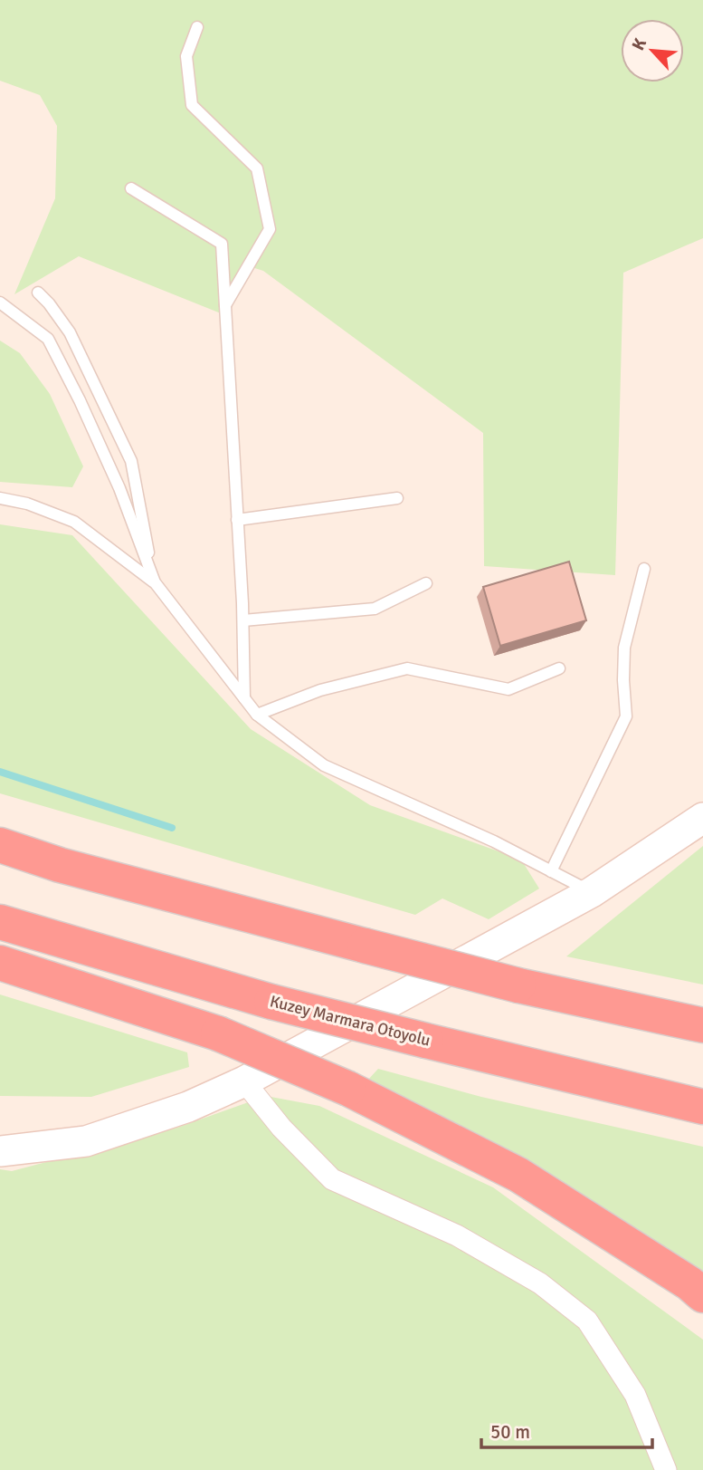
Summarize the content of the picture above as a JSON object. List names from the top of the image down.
{
  "streets": {
    "highway": ["Kuzey Marmara Otoyolu"]
  },
  "scale_bar": "50 m",
  "north": "top left"
}
